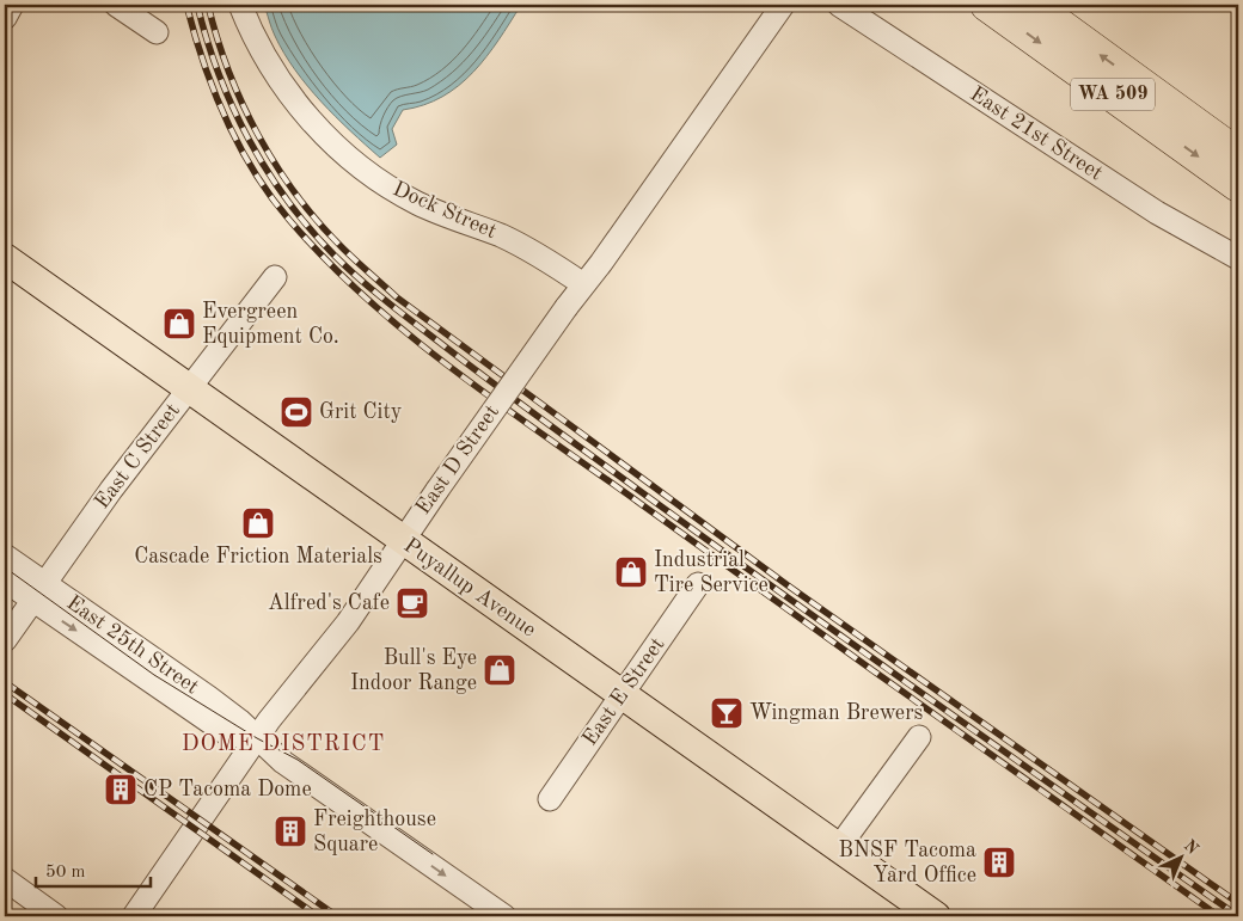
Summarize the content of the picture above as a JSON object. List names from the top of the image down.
{
  "streets": {
    "highway": ["WA 509"],
    "main road": ["Puyallup Avenue"],
    "street": [
      "East 21st Street",
      "Dock Street",
      "East C Street",
      "East D Street",
      "East 25th Street",
      "East E Street"
    ]
  },
  "crossings": [
    ["Dock Street", "East D Street"],
    ["East C Street", "Puyallup Avenue"],
    ["East C Street", "East 25th Street"],
    ["East D Street", "Puyallup Avenue"],
    ["East D Street", "East 25th Street"],
    ["Puyallup Avenue", "East E Street"]
  ],
  "districts": ["DOME DISTRICT"],
  "places": {
    "shop": [
      "Evergreen Equipment Co.",
      "Cascade Friction Materials",
      "Industrial Tire Service",
      "Bull's Eye Indoor Range"
    ],
    "sports": ["Grit City"],
    "cafe": ["Alfred's Cafe"],
    "bar": ["Wingman Brewers"],
    "building": ["CP Tacoma Dome", "Freighthouse Square", "BNSF Tacoma Yard Office"]
  },
  "scale_bar": "50 m",
  "north": "top right"
}
